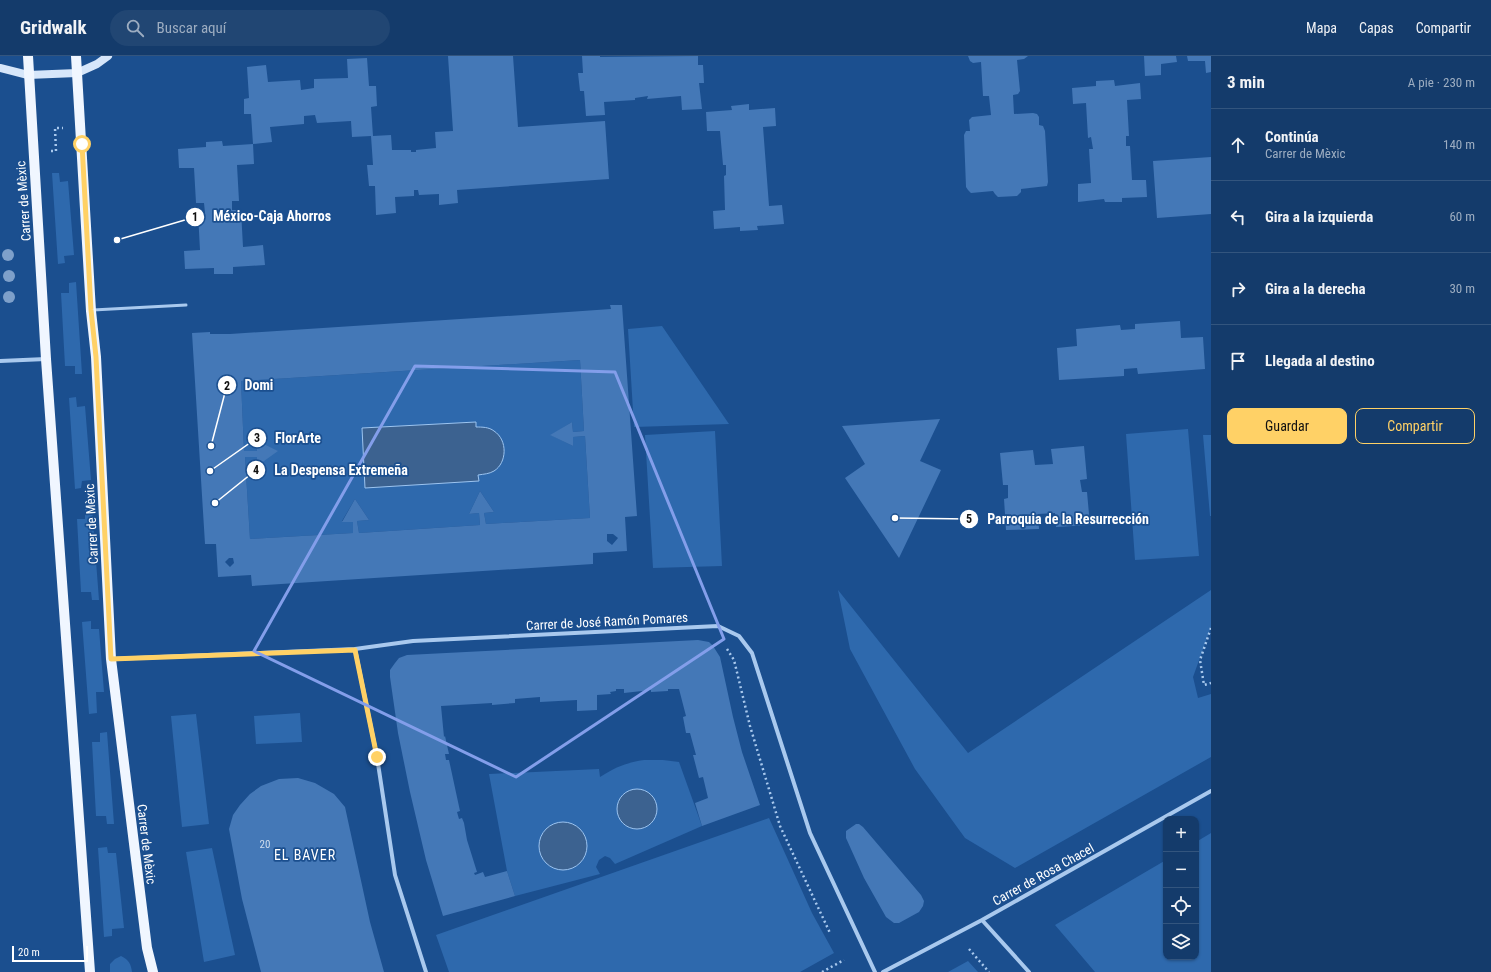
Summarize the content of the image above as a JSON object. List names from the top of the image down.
{
  "streets": {
    "main road": ["Carrer de Mèxic"],
    "street": ["Carrer de José Ramón Pomares", "Carrer de Rosa Chacel"]
  },
  "crossings": [
    ["Carrer de Mèxic", "Carrer de José Ramón Pomares"]
  ],
  "districts": ["EL BAVER"],
  "places": [
    "México-Caja Ahorros",
    "Domi",
    "FlorArte",
    "La Despensa Extremeña",
    "Parroquia de la Resurrección"
  ],
  "house_numbers": ["20"],
  "scale_bar": "20 m",
  "page": {
    "header": "Gridwalk",
    "search": "Buscar aquí",
    "nav": ["Mapa", "Capas", "Compartir"],
    "heading": ["3 min", "A pie · 230 m"],
    "list": [
      ["Continúa", "Carrer de Mèxic", "140 m"],
      ["Gira a la izquierda", "60 m"],
      ["Gira a la derecha", "30 m"],
      "Llegada al destino"
    ],
    "buttons": ["Guardar", "Compartir"],
    "map_buttons": ["+", "−"],
    "scale": "20 m"
  }
}
